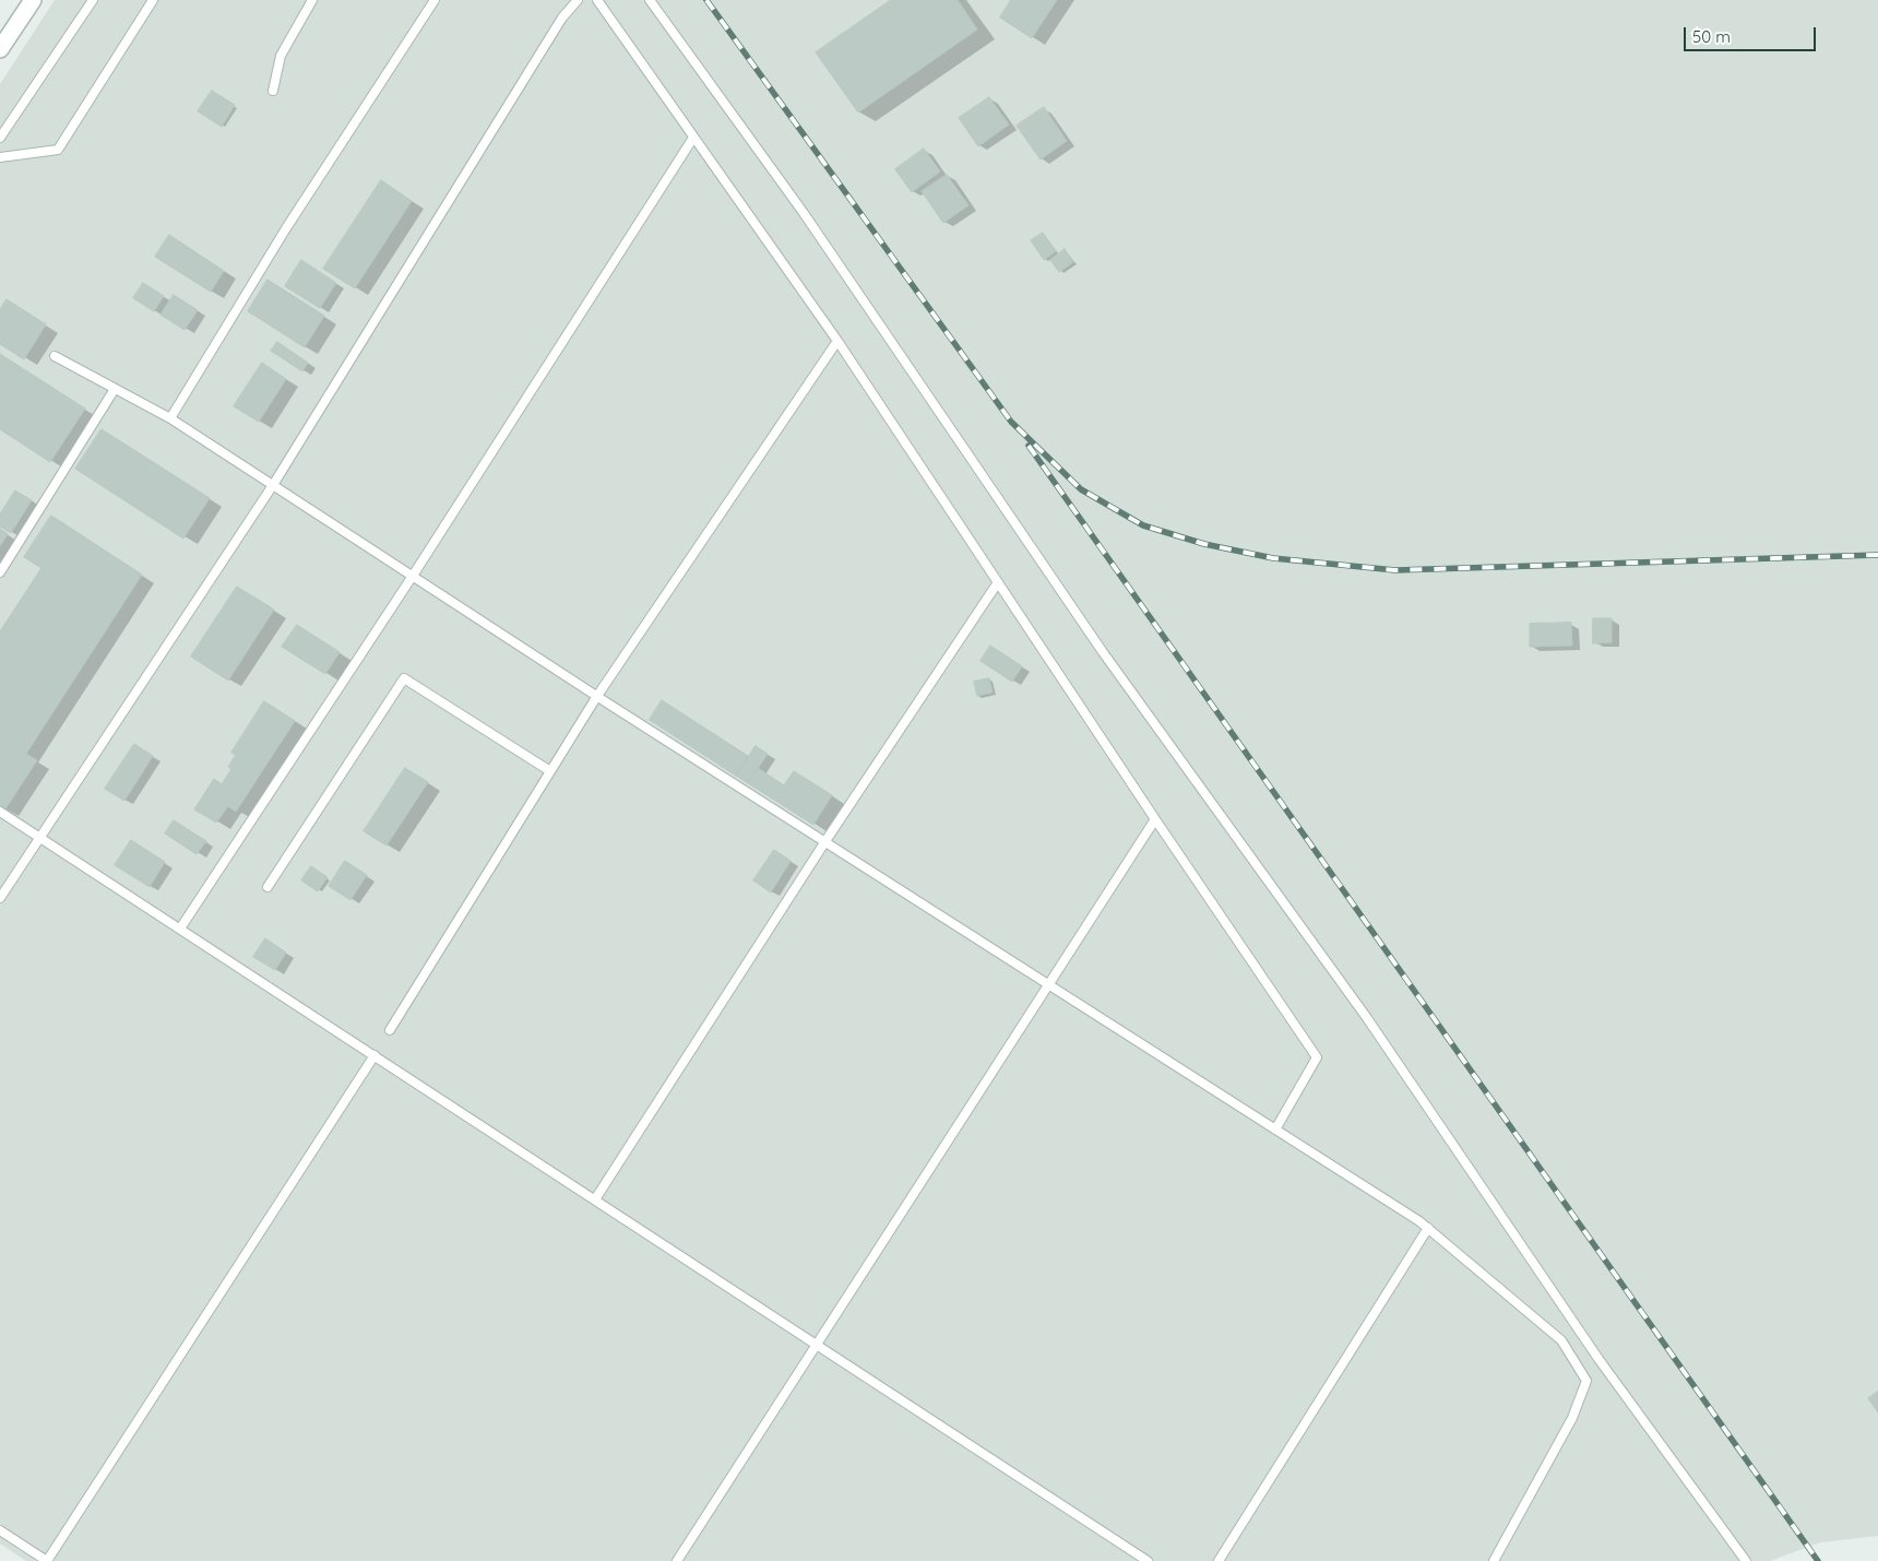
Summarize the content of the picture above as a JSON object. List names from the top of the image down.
{
  "scale_bar": "50 m"
}
